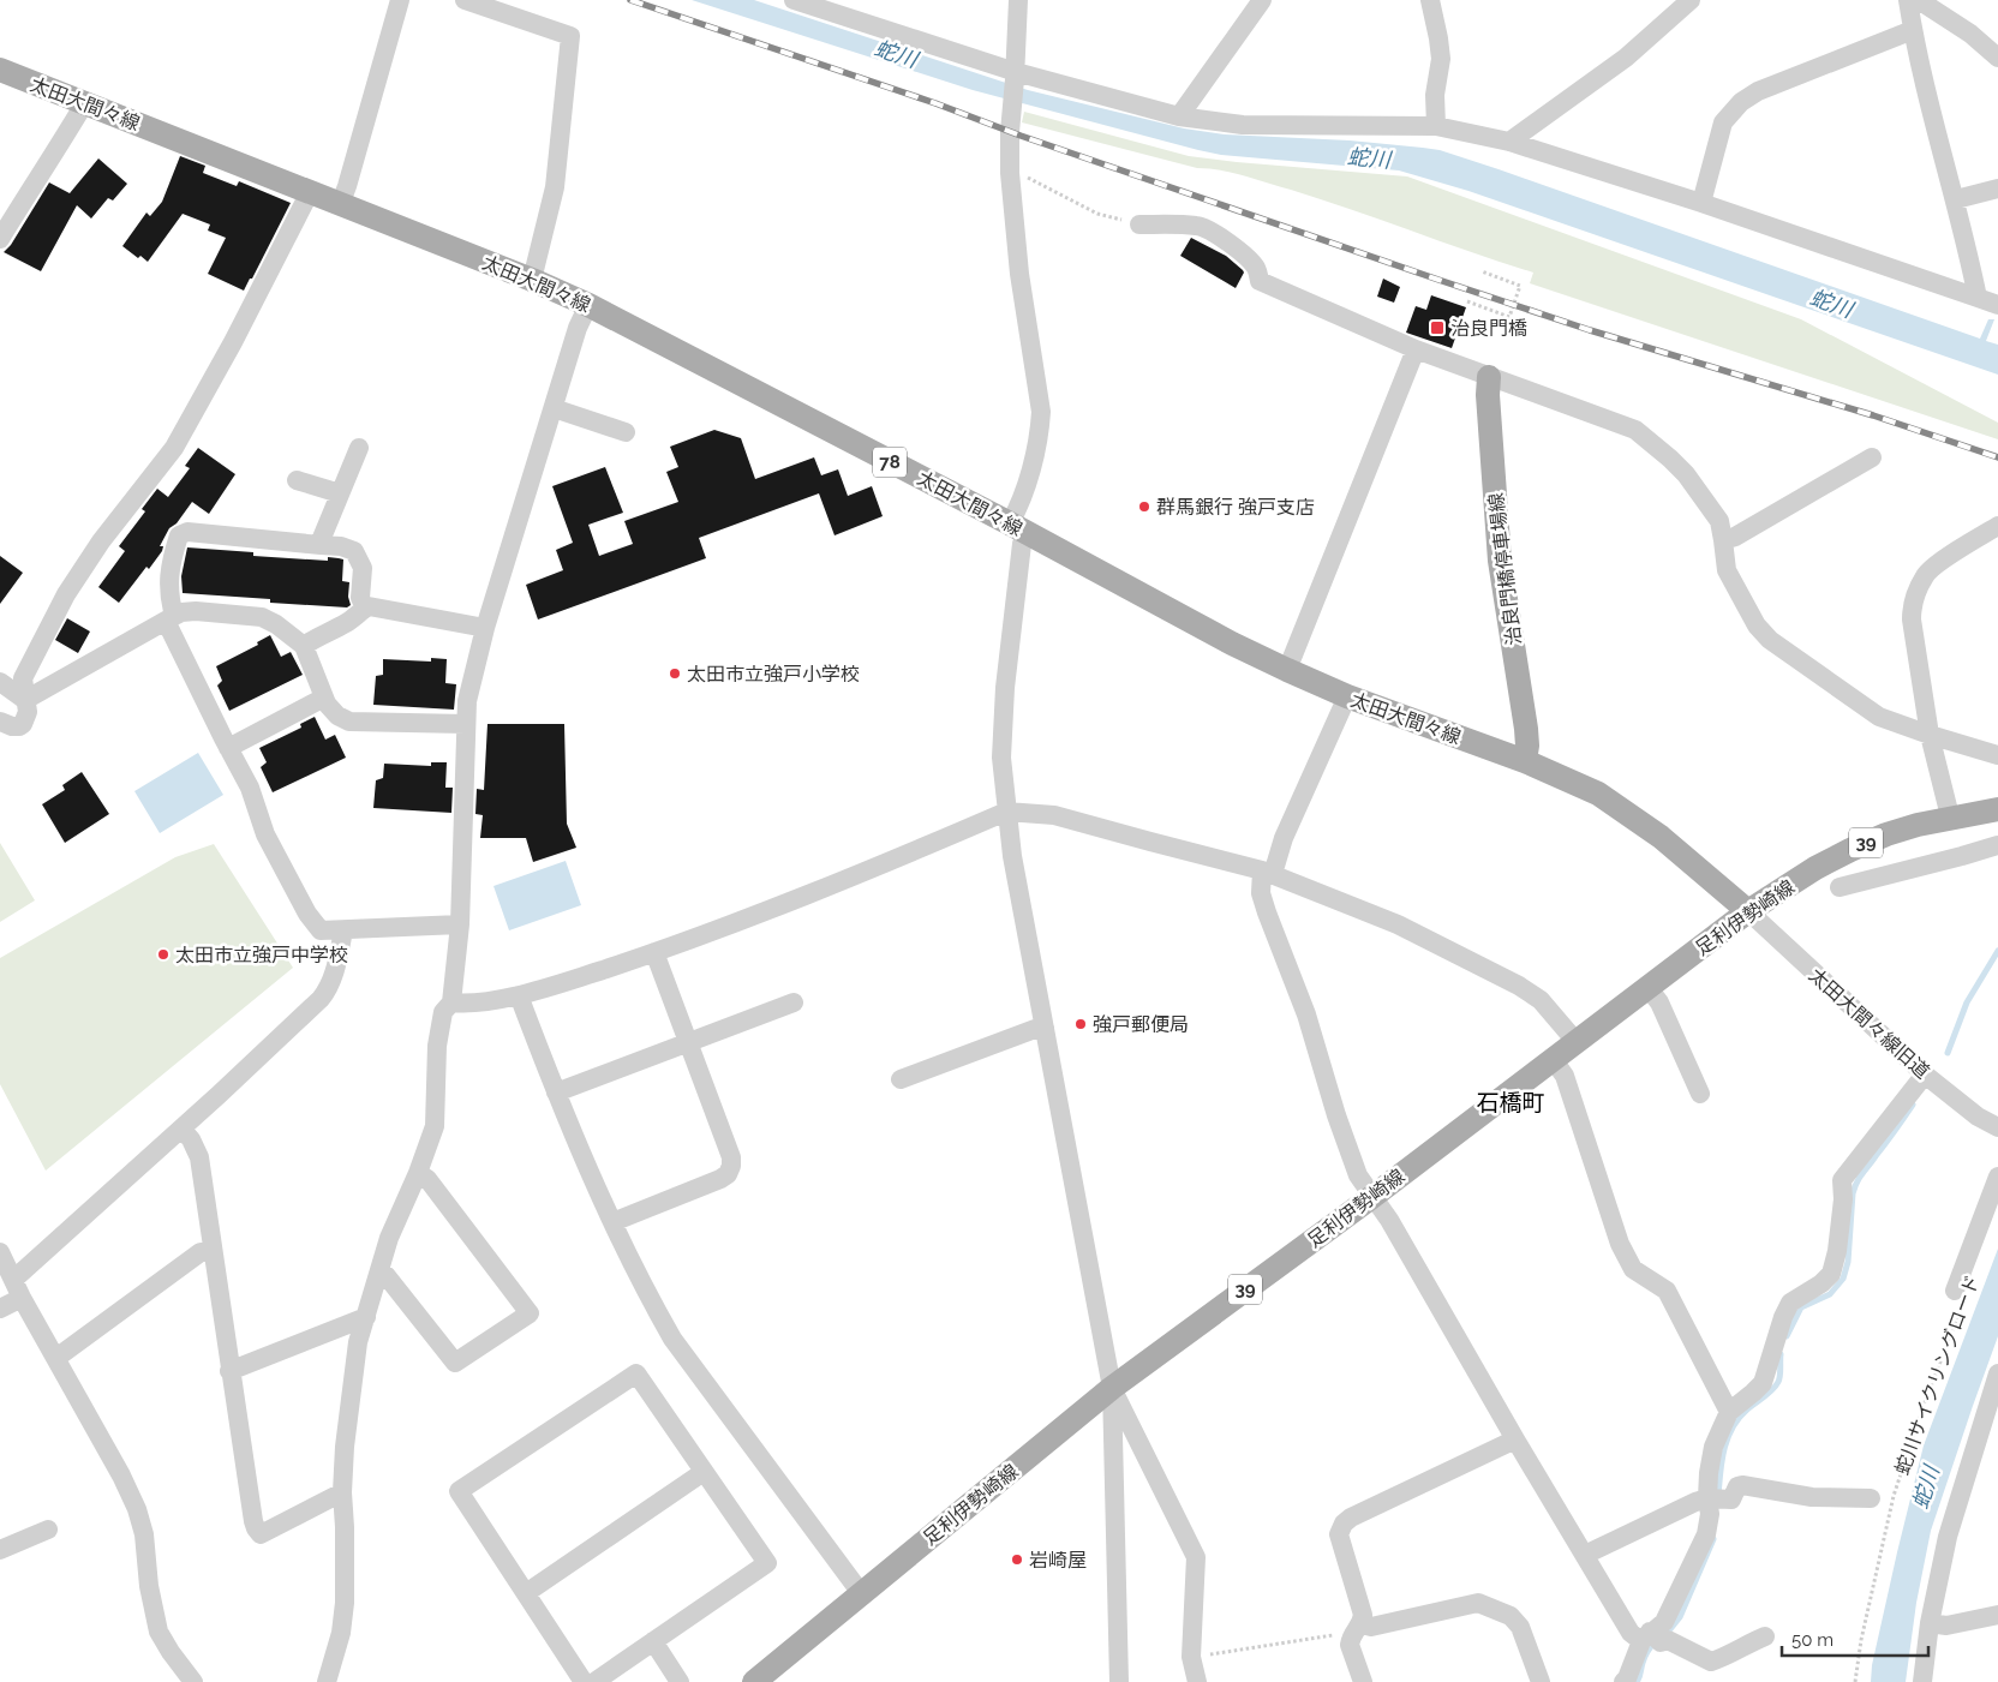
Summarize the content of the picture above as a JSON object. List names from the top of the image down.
{
  "streets": {
    "main road": [
      "太田大間々線",
      "78",
      "治良門橋停車場線",
      "39",
      "足利伊勢崎線"
    ],
    "street": ["太田大間々線旧道"],
    "path": ["蛇川サイクリングロード"]
  },
  "crossings": [
    ["太田大間々線", "治良門橋停車場線"],
    ["太田大間々線", "足利伊勢崎線"],
    ["太田大間々線", "太田大間々線旧道"],
    ["足利伊勢崎線", "太田大間々線旧道"]
  ],
  "districts": ["石橋町"],
  "water": ["蛇川"],
  "places": {
    "transit": ["治良門橋"],
    "other": [
      "群馬銀行 強戸支店",
      "太田市立強戸小学校",
      "太田市立強戸中学校",
      "強戸郵便局",
      "岩崎屋"
    ]
  },
  "scale_bar": "50 m"
}
